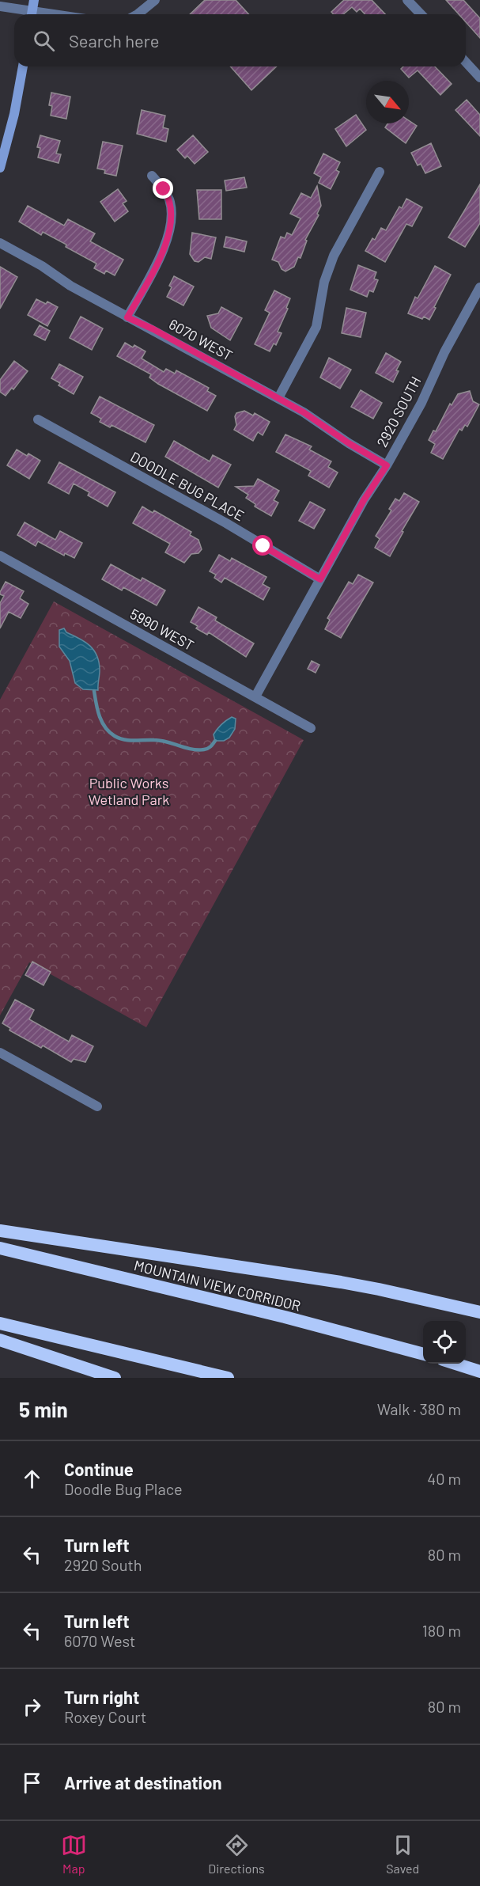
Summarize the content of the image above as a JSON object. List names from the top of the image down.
{
  "streets": {
    "highway": ["MOUNTAIN VIEW CORRIDOR"],
    "street": [
      "6070 WEST",
      "2920 SOUTH",
      "DOODLE BUG PLACE",
      "5990 WEST"
    ]
  },
  "crossings": [
    ["6070 WEST", "2920 SOUTH"],
    ["2920 SOUTH", "DOODLE BUG PLACE"],
    ["2920 SOUTH", "5990 WEST"]
  ],
  "parks": ["Public Works Wetland Park"],
  "north": "bottom right",
  "page": {
    "search": "Search here",
    "heading": ["5 min", "Walk · 380 m"],
    "list": [
      ["Continue", "Doodle Bug Place", "40 m"],
      ["Turn left", "2920 South", "80 m"],
      ["Turn left", "6070 West", "180 m"],
      ["Turn right", "Roxey Court", "80 m"],
      "Arrive at destination"
    ],
    "nav": ["Map", "Directions", "Saved"]
  }
}
